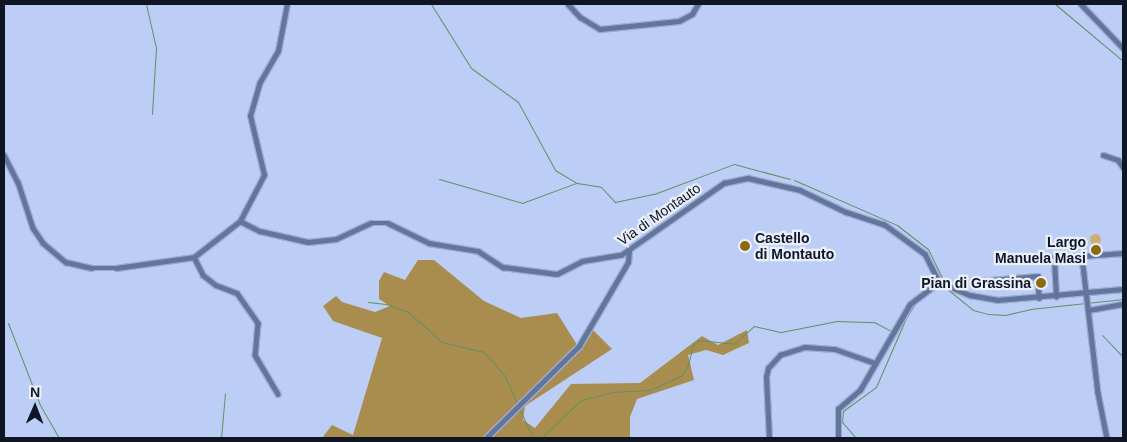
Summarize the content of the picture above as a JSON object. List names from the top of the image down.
{
  "streets": {
    "street": ["Via di Montauto"]
  },
  "places": ["Castello di Montauto", "Largo Manuela Masi", "Pian di Grassina"],
  "north": "top"
}
